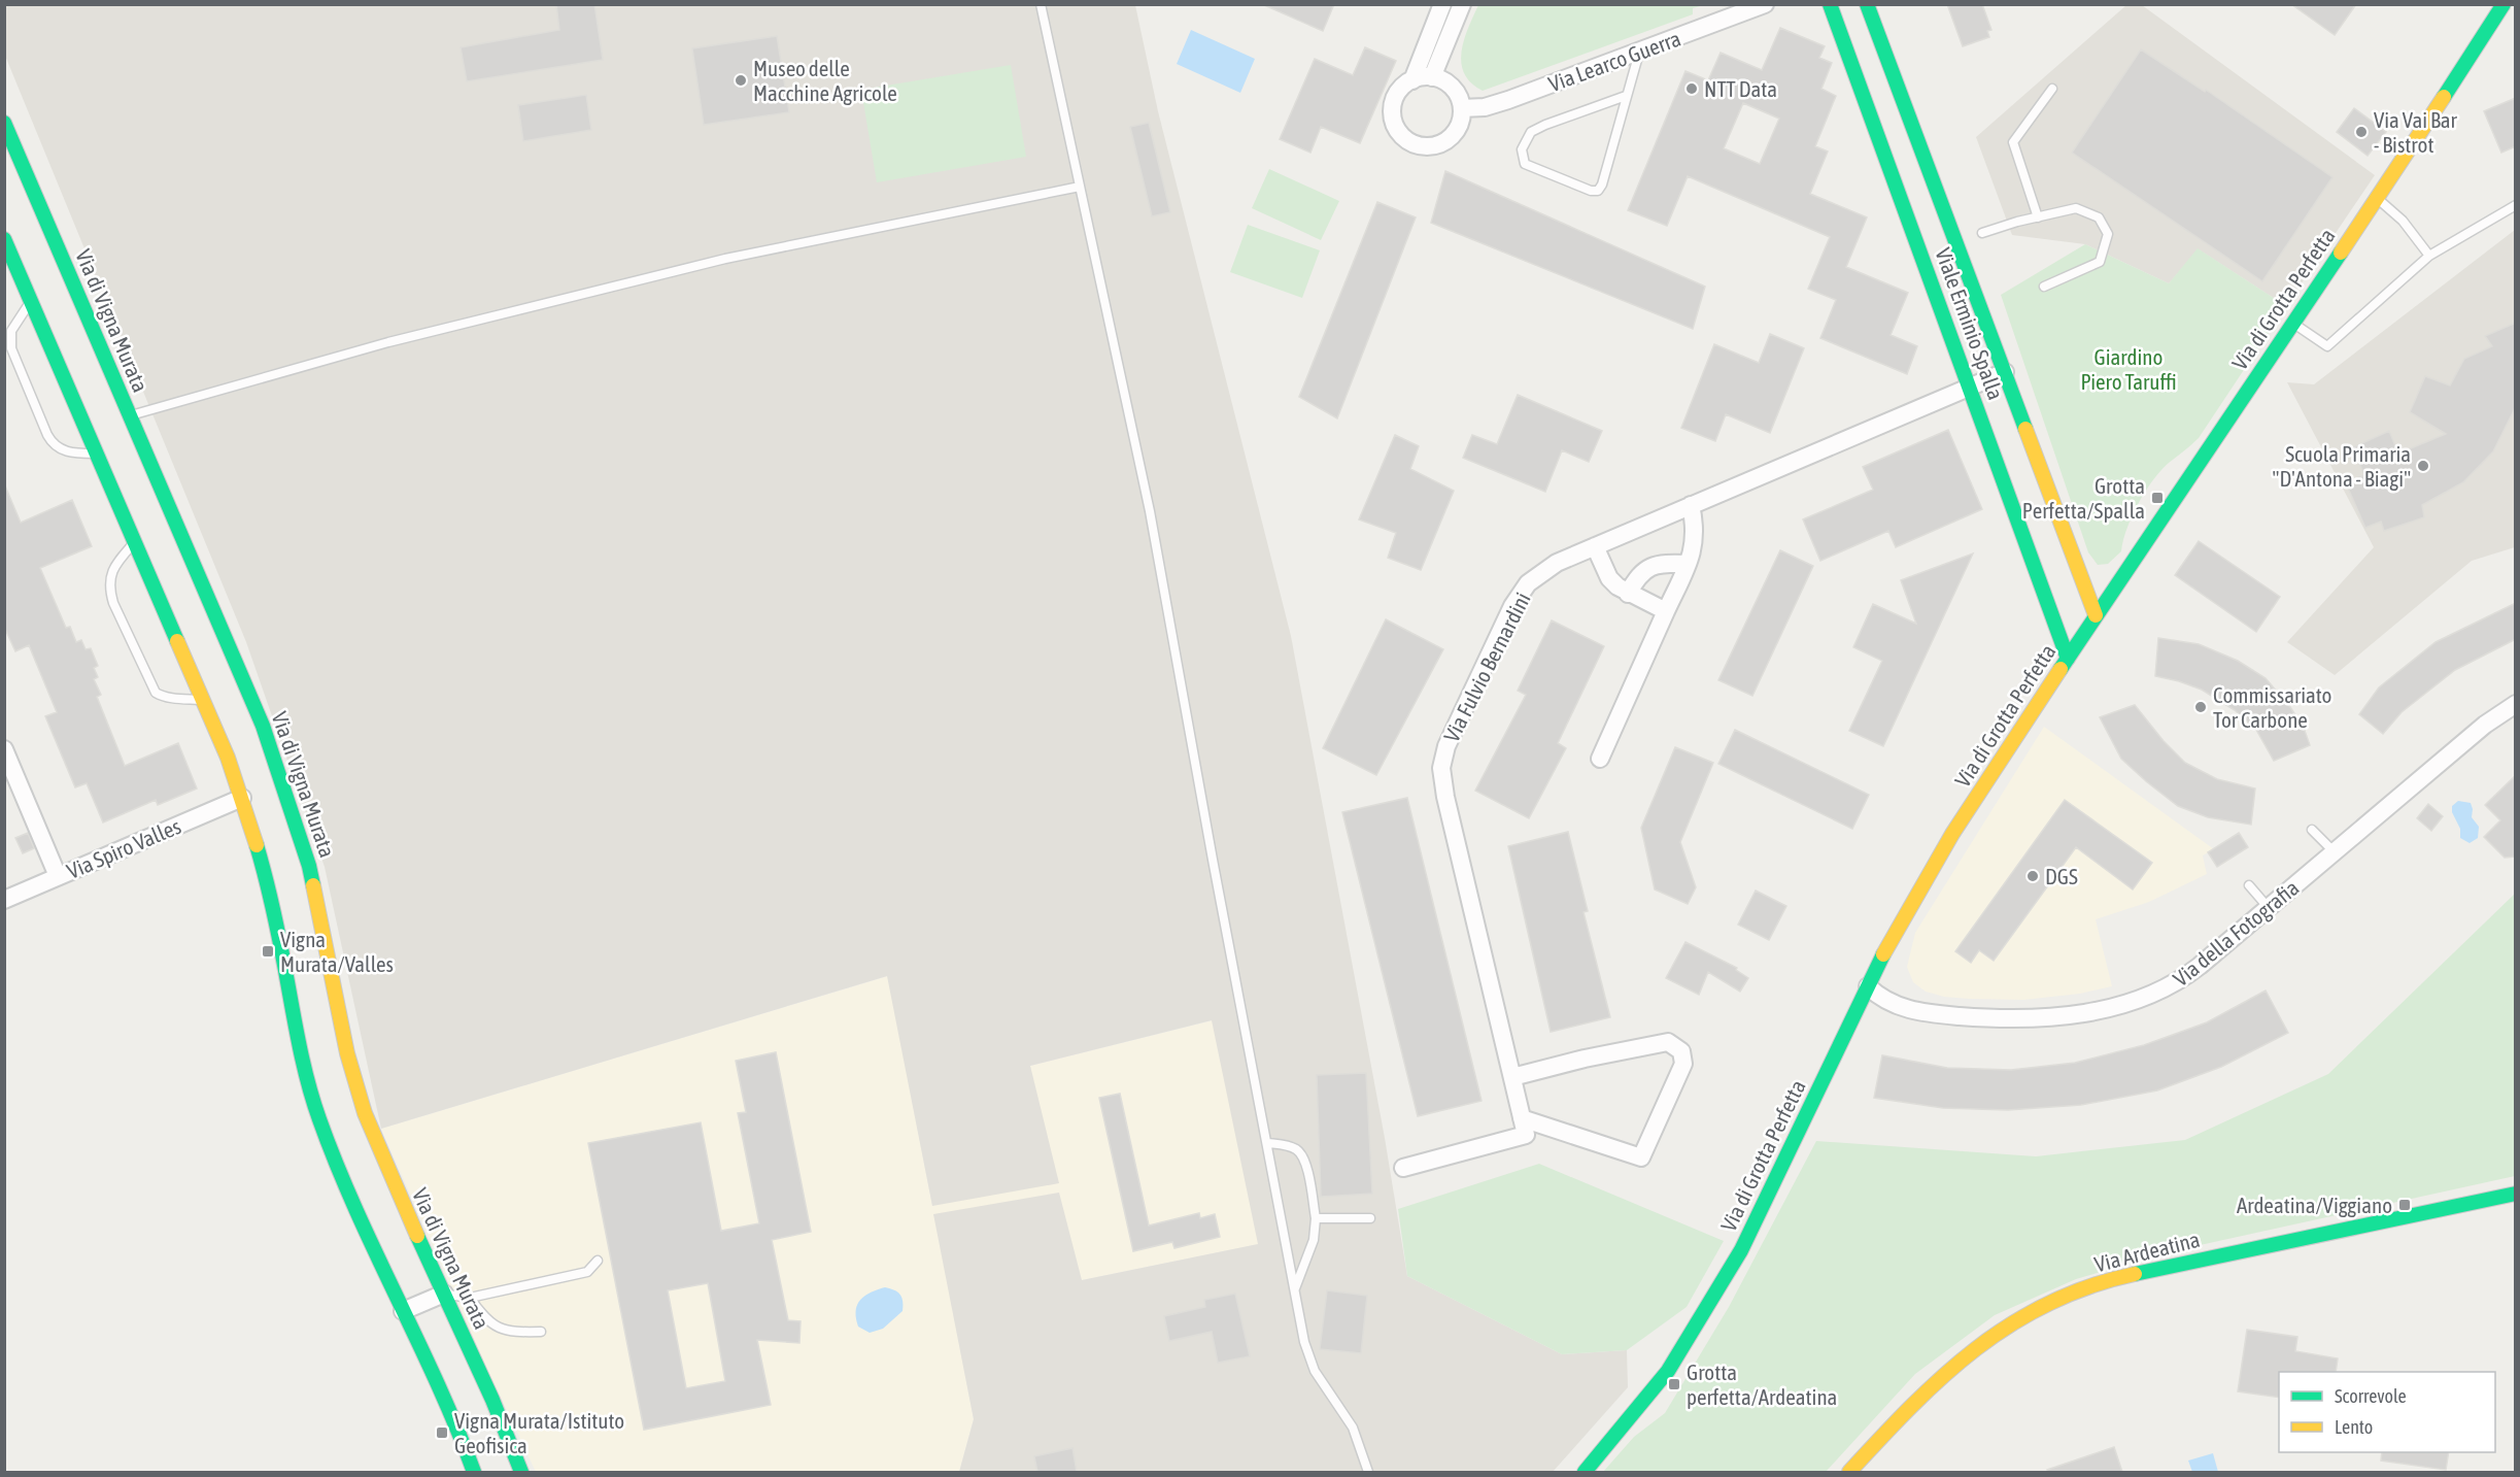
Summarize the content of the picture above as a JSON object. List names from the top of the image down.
{
  "streets": {
    "main road": [
      "Via di Grotta Perfetta",
      "Via di Vigna Murata",
      "Viale Erminio Spalla",
      "Via Ardeatina"
    ],
    "street": [
      "Via Learco Guerra",
      "Via Fulvio Bernardini",
      "Via Spiro Valles",
      "Via della Fotografia"
    ]
  },
  "crossings": [
    ["Via di Grotta Perfetta", "Viale Erminio Spalla"],
    ["Via di Grotta Perfetta", "Via della Fotografia"],
    ["Viale Erminio Spalla", "Via Fulvio Bernardini"]
  ],
  "parks": ["Giardino Piero Taruffi"],
  "places": {
    "other": [
      "Museo delle Macchine Agricole",
      "NTT Data",
      "Via Vai Bar - Bistrot",
      "Scuola Primaria \"D'Antona - Biagi\"",
      "Commissariato Tor Carbone",
      "DGS"
    ],
    "transit": [
      "Grotta Perfetta/Spalla",
      "Vigna Murata/Valles",
      "Ardeatina/Viggiano",
      "Grotta perfetta/Ardeatina",
      "Vigna Murata/Istituto Geofisica"
    ]
  },
  "legend": ["Scorrevole", "Lento"]
}
